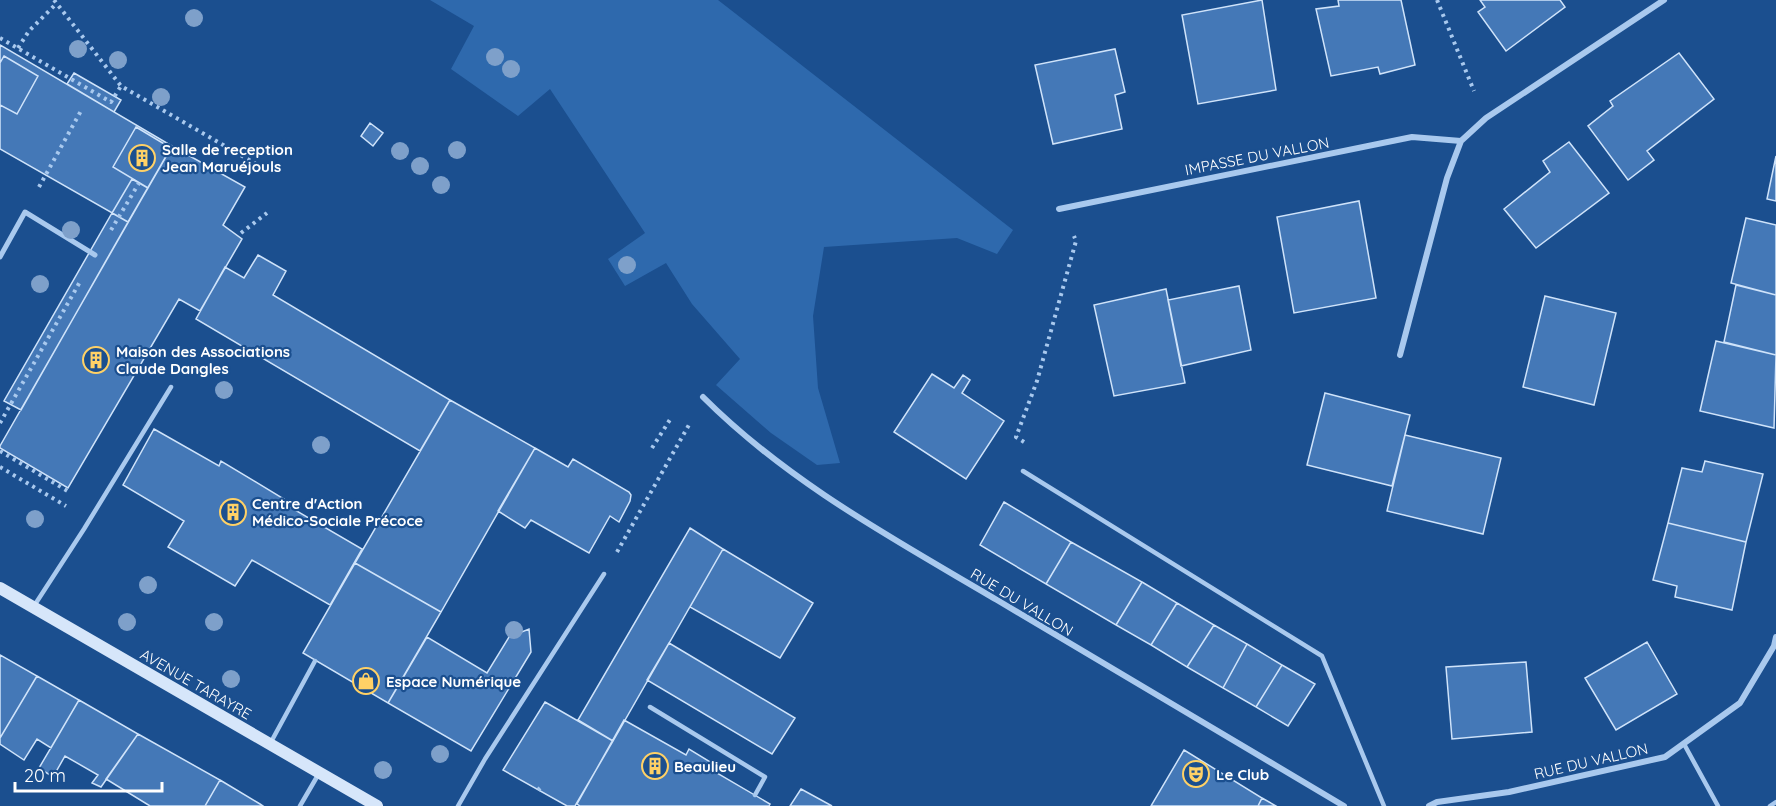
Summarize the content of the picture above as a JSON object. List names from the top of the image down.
{
  "streets": {
    "main road": ["AVENUE TARAYRE"],
    "street": ["IMPASSE DU VALLON", "RUE DU VALLON"]
  },
  "places": {
    "building": [
      "Salle de reception Jean Maruéjouls",
      "Maison des Associations Claude Dangles",
      "Centre d'Action Médico-Sociale Précoce",
      "Beaulieu"
    ],
    "shop": ["Espace Numérique"],
    "theatre": ["Le Club"]
  },
  "scale_bar": "20 m"
}
